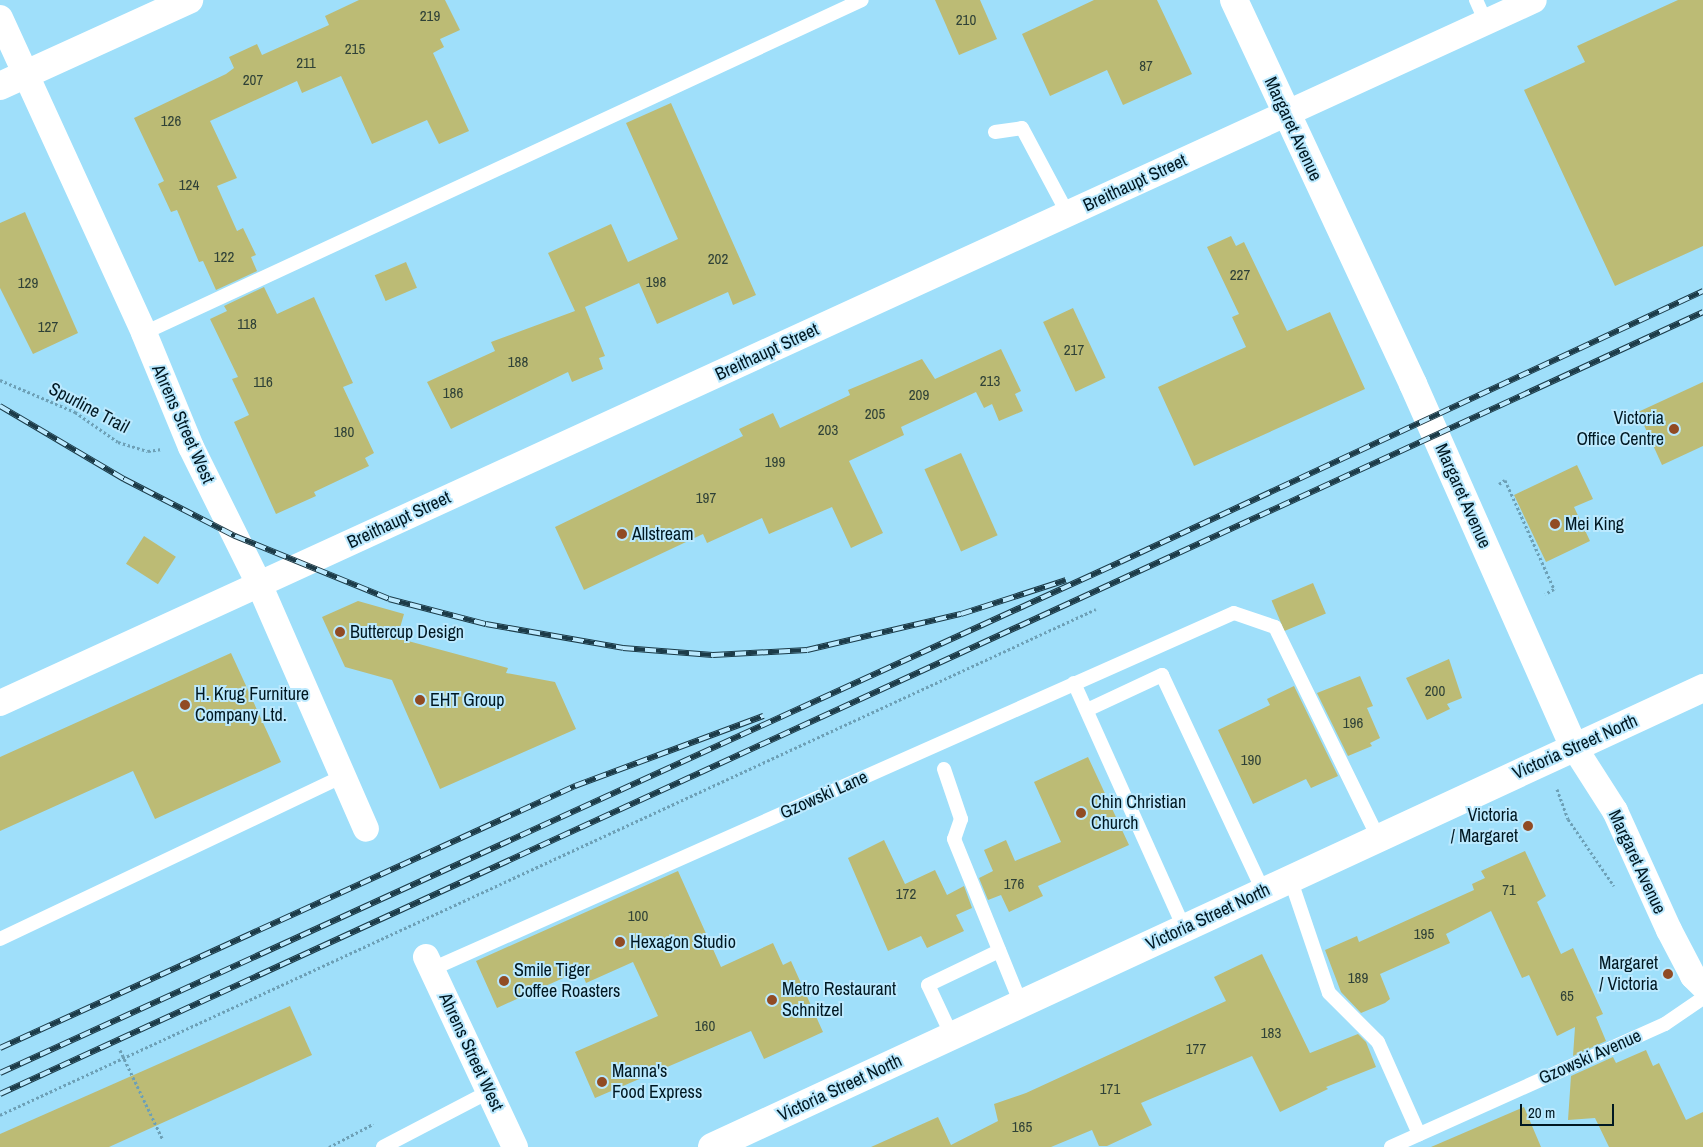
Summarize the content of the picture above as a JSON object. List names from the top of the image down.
{
  "streets": {
    "main road": ["Margaret Avenue", "Victoria Street North"],
    "street": ["Breithaupt Street", "Ahrens Street West"],
    "lane": ["Gzowski Lane", "Gzowski Avenue"],
    "path": ["Spurline Trail"]
  },
  "crossings": [
    ["Margaret Avenue", "Breithaupt Street"],
    ["Margaret Avenue", "Victoria Street North"],
    ["Breithaupt Street", "Ahrens Street West"],
    ["Ahrens Street West", "Gzowski Lane"],
    ["Victoria Street North", "Gzowski Lane"]
  ],
  "places": [
    "Victoria Office Centre",
    "Mei King",
    "Allstream",
    "Buttercup Design",
    "EHT Group",
    "H. Krug Furniture Company Ltd.",
    "Chin Christian Church",
    "Victoria / Margaret",
    "Hexagon Studio",
    "Margaret / Victoria",
    "Smile Tiger Coffee Roasters",
    "Metro Restaurant Schnitzel",
    "Manna's Food Express"
  ],
  "house_numbers": [
    "219",
    "210",
    "215",
    "211",
    "87",
    "207",
    "126",
    "124",
    "122",
    "202",
    "227",
    "198",
    "129",
    "118",
    "127",
    "217",
    "188",
    "213",
    "116",
    "186",
    "209",
    "205",
    "203",
    "180",
    "199",
    "197",
    "200",
    "196",
    "190",
    "176",
    "71",
    "172",
    "100",
    "195",
    "189",
    "65",
    "160",
    "183",
    "177",
    "171",
    "165"
  ],
  "scale_bar": "20 m"
}
